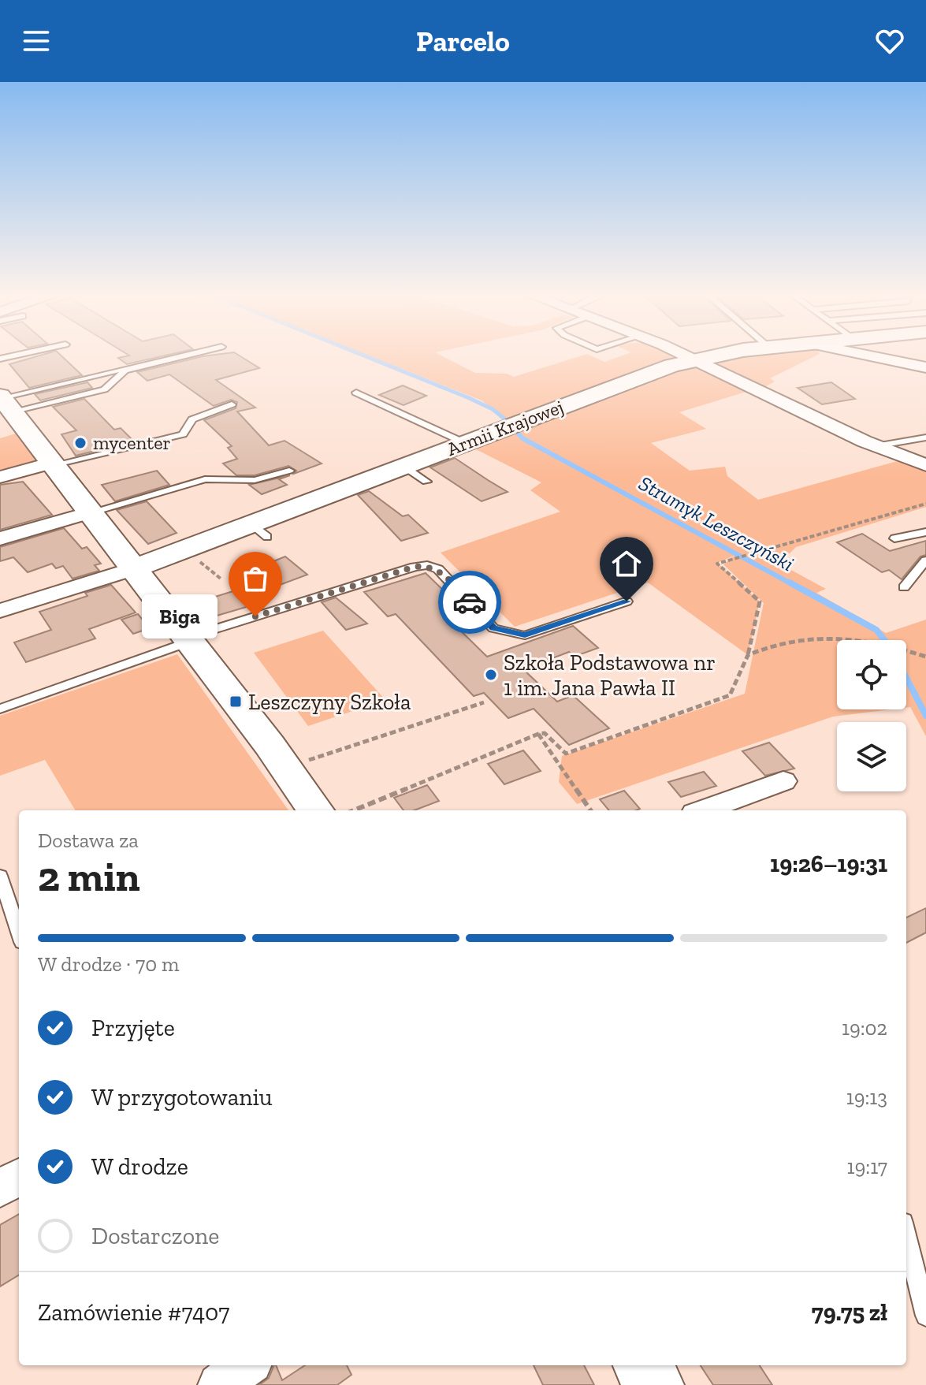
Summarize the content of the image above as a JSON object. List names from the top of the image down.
{
  "streets": {
    "street": ["Armii Krajowej"]
  },
  "water": ["Strumyk Leszczyński"],
  "places": {
    "other": ["mycenter", "Biga", "Szkoła Podstawowa nr 1 im. Jana Pawła II"],
    "transit": ["Leszczyny Szkoła"]
  },
  "page": {
    "header": "Parcelo",
    "bubble": "Biga",
    "heading": ["2 min", "Dostawa za", "19:26–19:31"],
    "panel": ["Zamówienie #7407", "79.75 zł"],
    "bar": "W drodze · 70 m",
    "list": [
      ["Przyjęte", "19:02"],
      ["W przygotowaniu", "19:13"],
      ["W drodze", "19:17"],
      "Dostarczone"
    ]
  }
}
